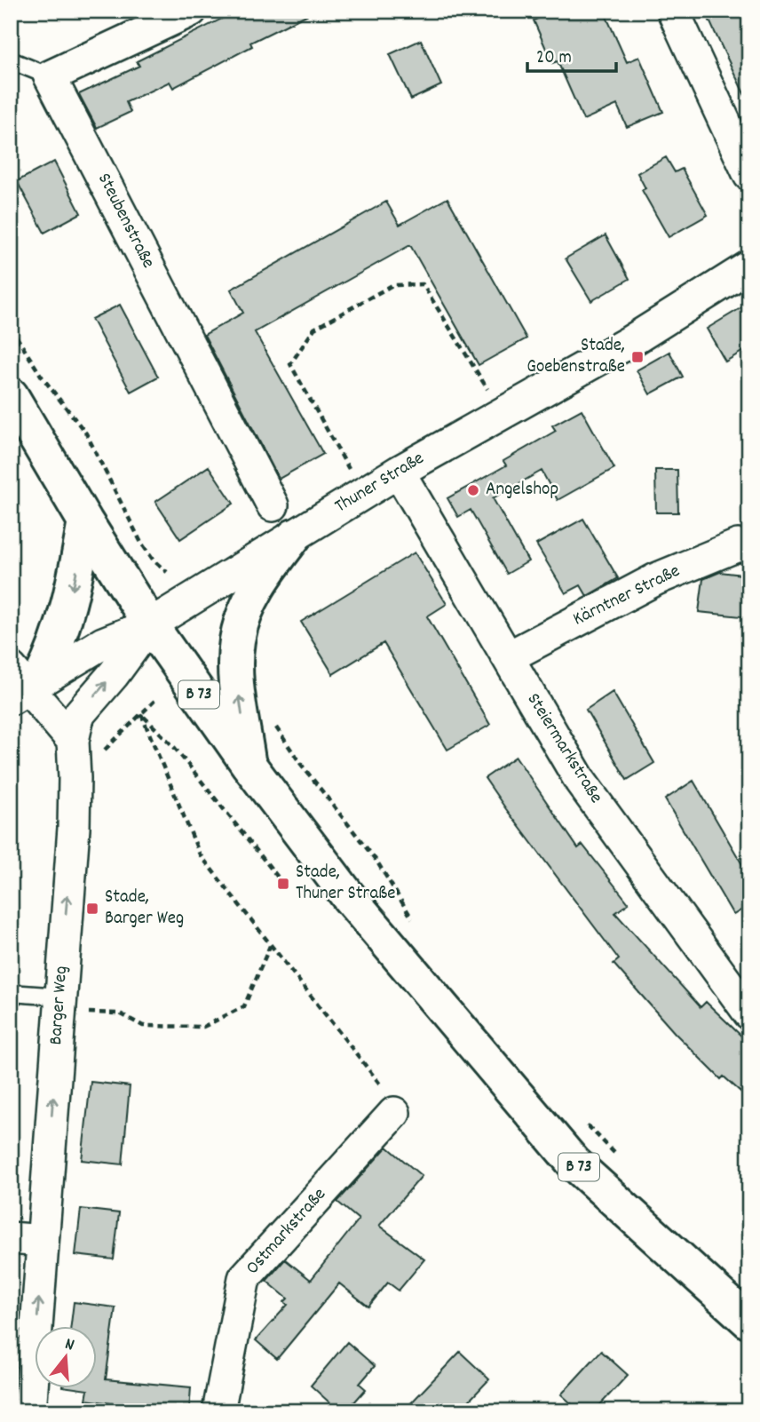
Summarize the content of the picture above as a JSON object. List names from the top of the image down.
{
  "streets": {
    "main road": ["B 73"],
    "street": [
      "Steubenstraße",
      "Thuner Straße",
      "Kärntner Straße",
      "Steiermarkstraße",
      "Barger Weg",
      "Ostmarkstraße"
    ]
  },
  "crossings": [
    ["Thuner Straße", "B 73"],
    ["Thuner Straße", "Steiermarkstraße"],
    ["Thuner Straße", "Barger Weg"],
    ["Kärntner Straße", "Steiermarkstraße"],
    ["B 73", "Barger Weg"]
  ],
  "one_way": ["Barger Weg"],
  "places": {
    "transit": ["Stade, Goebenstraße", "Stade, Thuner Straße", "Stade, Barger Weg"],
    "other": ["Angelshop"]
  },
  "scale_bar": "20 m",
  "north": "top"
}
